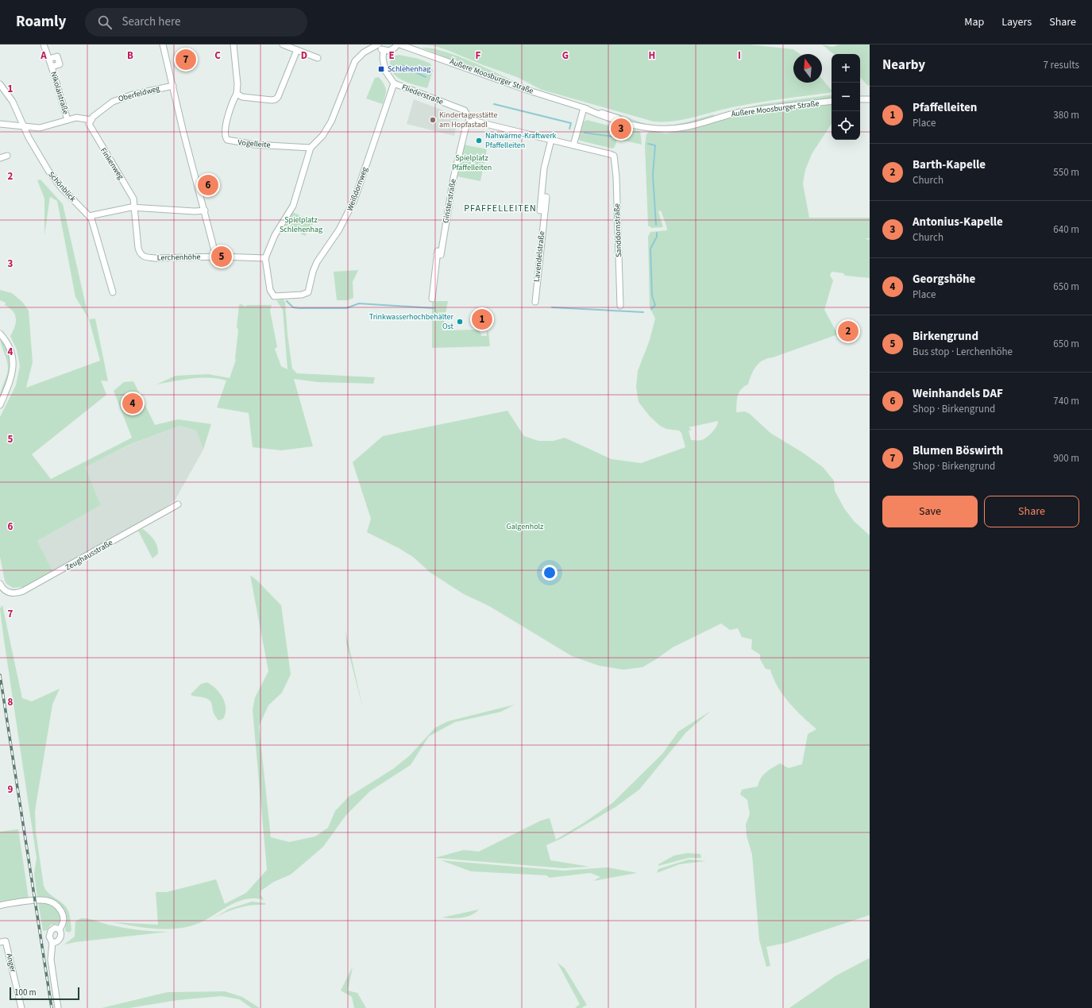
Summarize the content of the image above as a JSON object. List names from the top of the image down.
{
  "streets": {
    "street": [
      "Äußere Moosburger Straße",
      "Nikolaistraße",
      "Oberfeldweg",
      "Fliederstraße",
      "Vogelleite",
      "Finkenweg",
      "Schönblick",
      "Weißdornweg",
      "Ginsterstraße",
      "Sanddornstraße",
      "Lavendelstraße",
      "Lerchenhöhe",
      "Zeughausstraße",
      "Anger"
    ]
  },
  "crossings": [
    ["Oberfeldweg", "Finkenweg"],
    ["Fliederstraße", "Weißdornweg"],
    ["Fliederstraße", "Ginsterstraße"],
    ["Finkenweg", "Lerchenhöhe"],
    ["Weißdornweg", "Lerchenhöhe"]
  ],
  "districts": ["PFAFFELLEITEN"],
  "parks": ["Spielplatz Pfaffelleiten", "Spielplatz Schlehenhag", "Galgenholz"],
  "places": {
    "transit": ["Schlehenhag"],
    "other": ["Kindertagesstätte am Hopfastadl", "Nahwärme-Kraftwerk Pfaffelleiten", "Trinkwasserhochbehälter Ost"]
  },
  "scale_bar": "100 m",
  "north": "top",
  "page": {
    "header": "Roamly",
    "search": "Search here",
    "nav": ["Map", "Layers", "Share"],
    "heading": ["Nearby", "7 results"],
    "pins": [
      "7",
      "3",
      "6",
      "5",
      "1",
      "2",
      "4"
    ],
    "map_buttons": ["+", "−"],
    "list": [
      {
        "mark": "1",
        "name": "Pfaffelleiten",
        "note": "Place",
        "value": "380 m"
      },
      {
        "mark": "2",
        "name": "Barth-Kapelle",
        "note": "Church",
        "value": "550 m"
      },
      {
        "mark": "3",
        "name": "Antonius-Kapelle",
        "note": "Church",
        "value": "640 m"
      },
      {
        "mark": "4",
        "name": "Georgshöhe",
        "note": "Place",
        "value": "650 m"
      },
      {
        "mark": "5",
        "name": "Birkengrund",
        "note": "Bus stop · Lerchenhöhe",
        "value": "650 m"
      },
      {
        "mark": "6",
        "name": "Weinhandels DAF",
        "note": "Shop · Birkengrund",
        "value": "740 m"
      },
      {
        "mark": "7",
        "name": "Blumen Böswirth",
        "note": "Shop · Birkengrund",
        "value": "900 m"
      }
    ],
    "buttons": ["Save", "Share"],
    "scale": "100 m"
  },
  "grid": {
    "columns": [
      "A",
      "B",
      "C",
      "D",
      "E",
      "F",
      "G",
      "H",
      "I"
    ],
    "rows": [
      "1",
      "2",
      "3",
      "4",
      "5",
      "6",
      "7",
      "8",
      "9"
    ]
  }
}
